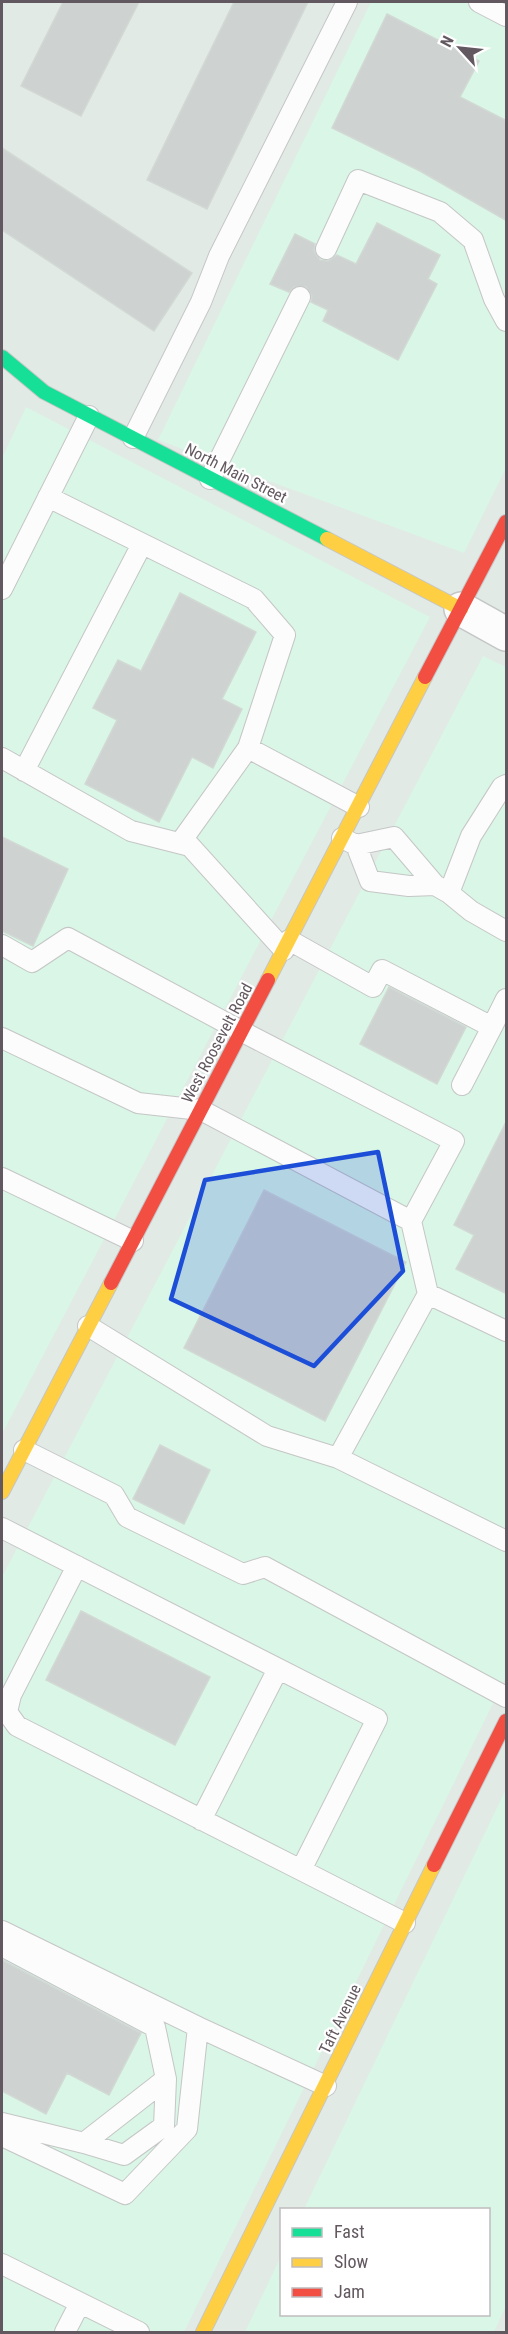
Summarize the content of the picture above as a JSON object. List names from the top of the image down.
{
  "streets": {
    "street": ["North Main Street", "West Roosevelt Road", "Taft Avenue"]
  },
  "crossings": [
    ["North Main Street", "West Roosevelt Road"]
  ],
  "legend": ["Fast", "Slow", "Jam"],
  "north": "top left"
}
